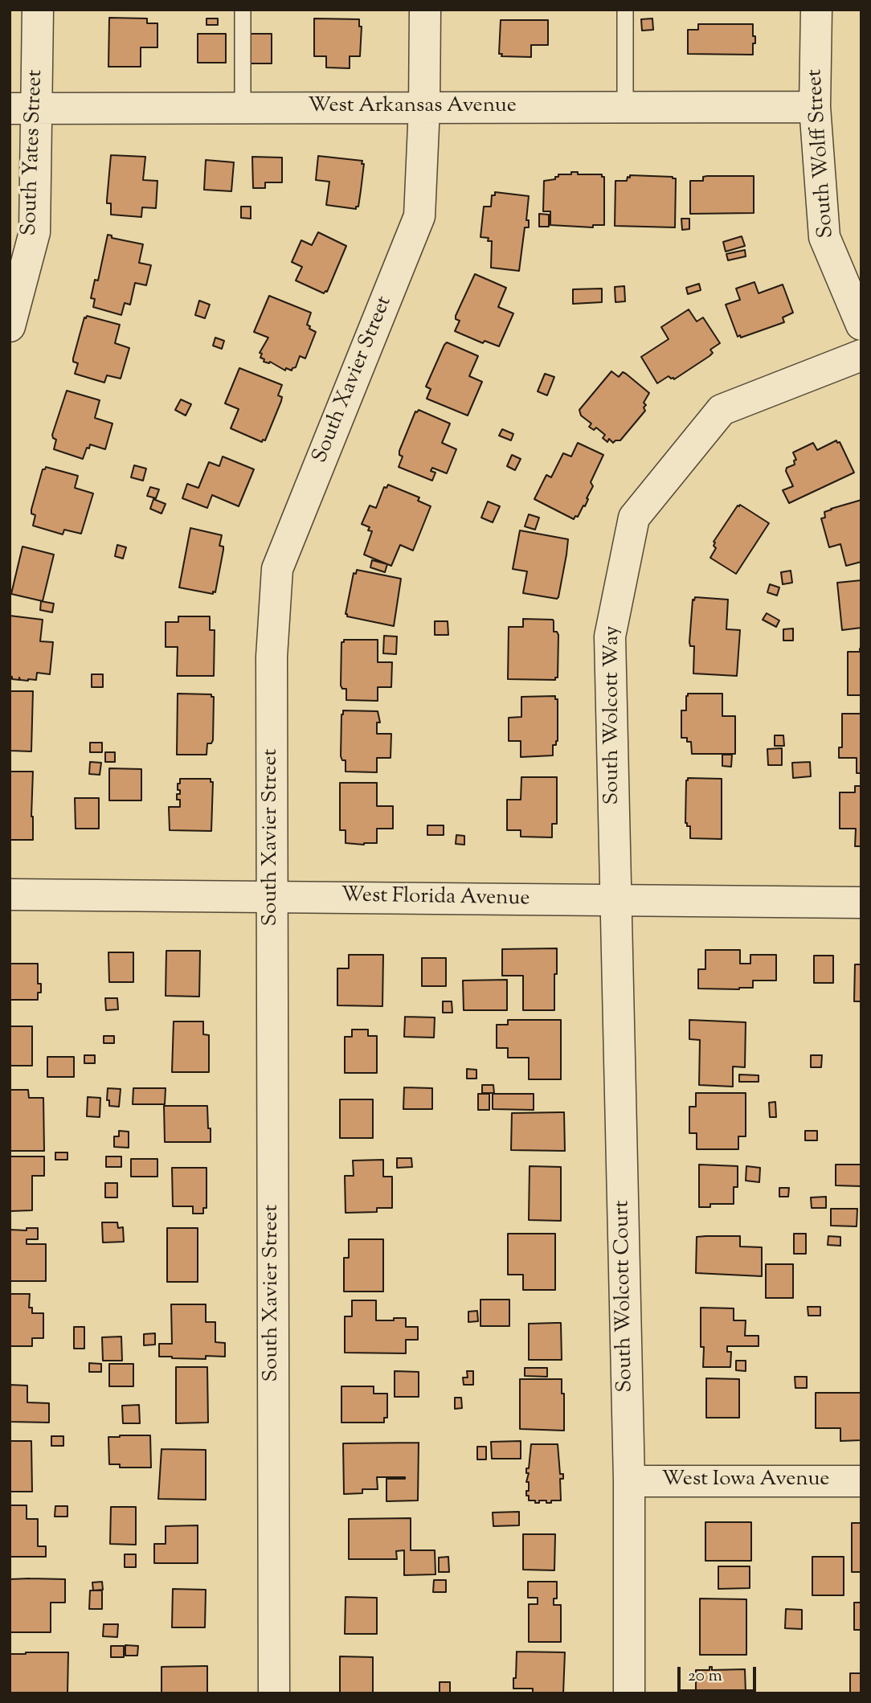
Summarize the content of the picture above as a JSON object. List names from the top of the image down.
{
  "streets": {
    "street": [
      "West Arkansas Avenue",
      "South Yates Street",
      "South Wolff Street",
      "South Xavier Street",
      "South Wolcott Way",
      "West Florida Avenue",
      "South Wolcott Court",
      "West Iowa Avenue"
    ]
  },
  "crossings": [
    ["West Arkansas Avenue", "South Yates Street"],
    ["West Arkansas Avenue", "South Wolff Street"],
    ["West Arkansas Avenue", "South Xavier Street"],
    ["South Xavier Street", "West Florida Avenue"],
    ["South Wolcott Way", "West Florida Avenue"],
    ["South Wolcott Way", "South Wolcott Court"],
    ["West Florida Avenue", "South Wolcott Court"],
    ["South Wolcott Court", "West Iowa Avenue"]
  ],
  "scale_bar": "20 m"
}
